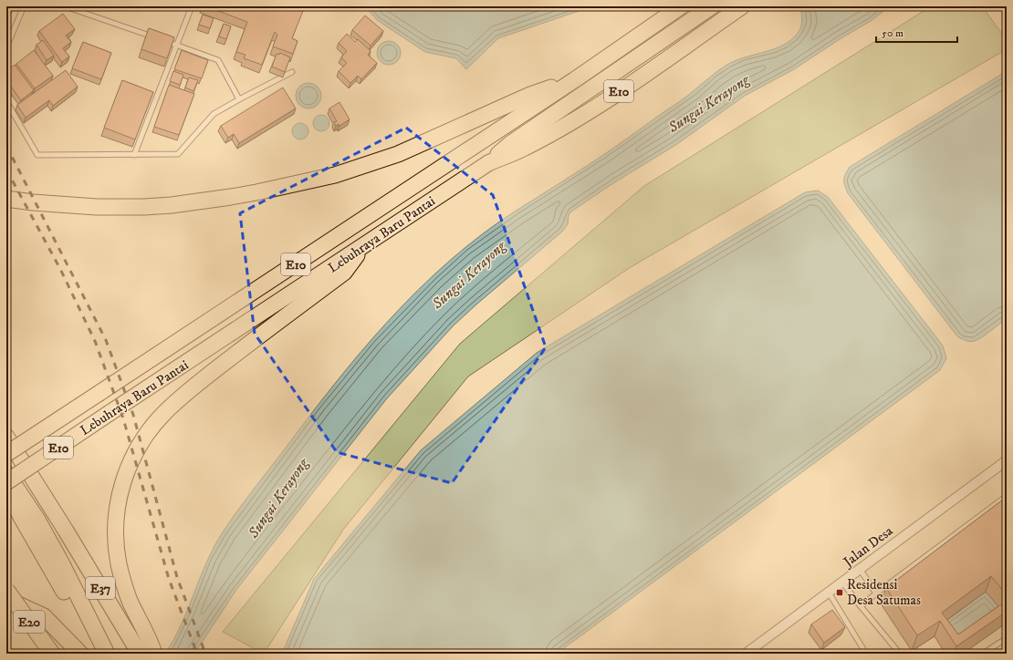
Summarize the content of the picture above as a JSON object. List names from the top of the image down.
{
  "streets": {
    "highway": [
      "E10",
      "Lebuhraya Baru Pantai",
      "E37",
      "E20"
    ],
    "street": ["Jalan Desa"]
  },
  "water": ["Sungai Kerayong"],
  "places": {
    "transit": ["Residensi Desa Satumas"]
  },
  "scale_bar": "50 m"
}
